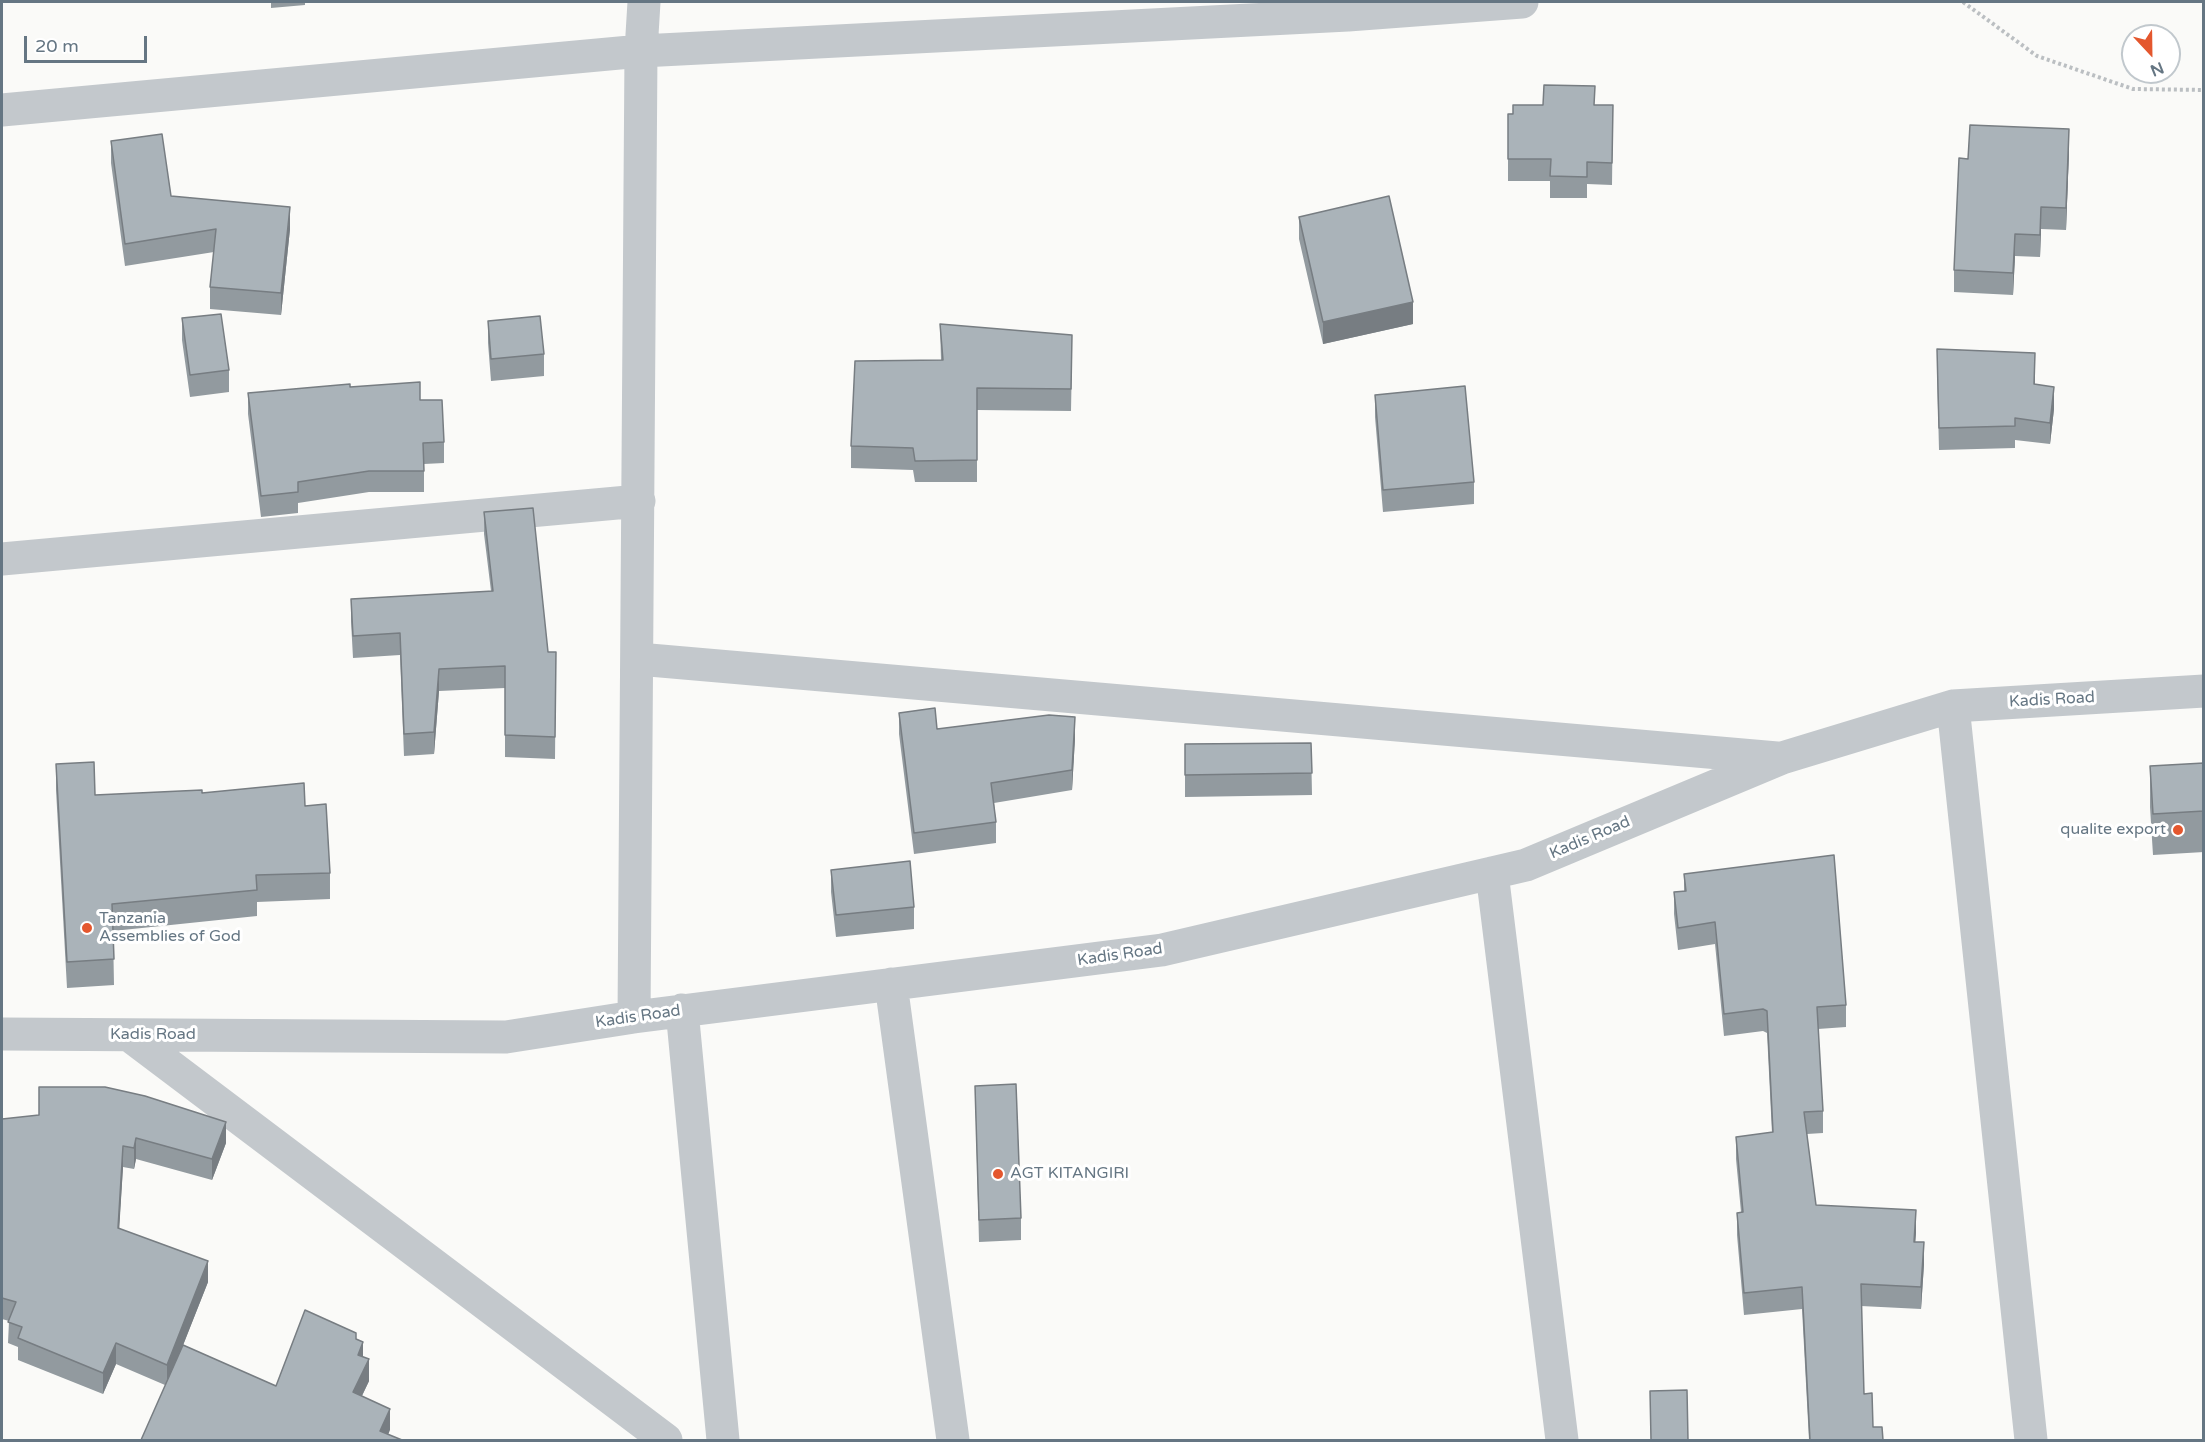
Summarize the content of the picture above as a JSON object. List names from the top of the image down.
{
  "streets": {
    "street": ["Kadis Road"]
  },
  "places": ["qualite export", "Tanzania Assemblies of God", "AGT KITANGIRI"],
  "scale_bar": "20 m",
  "north": "bottom"
}
